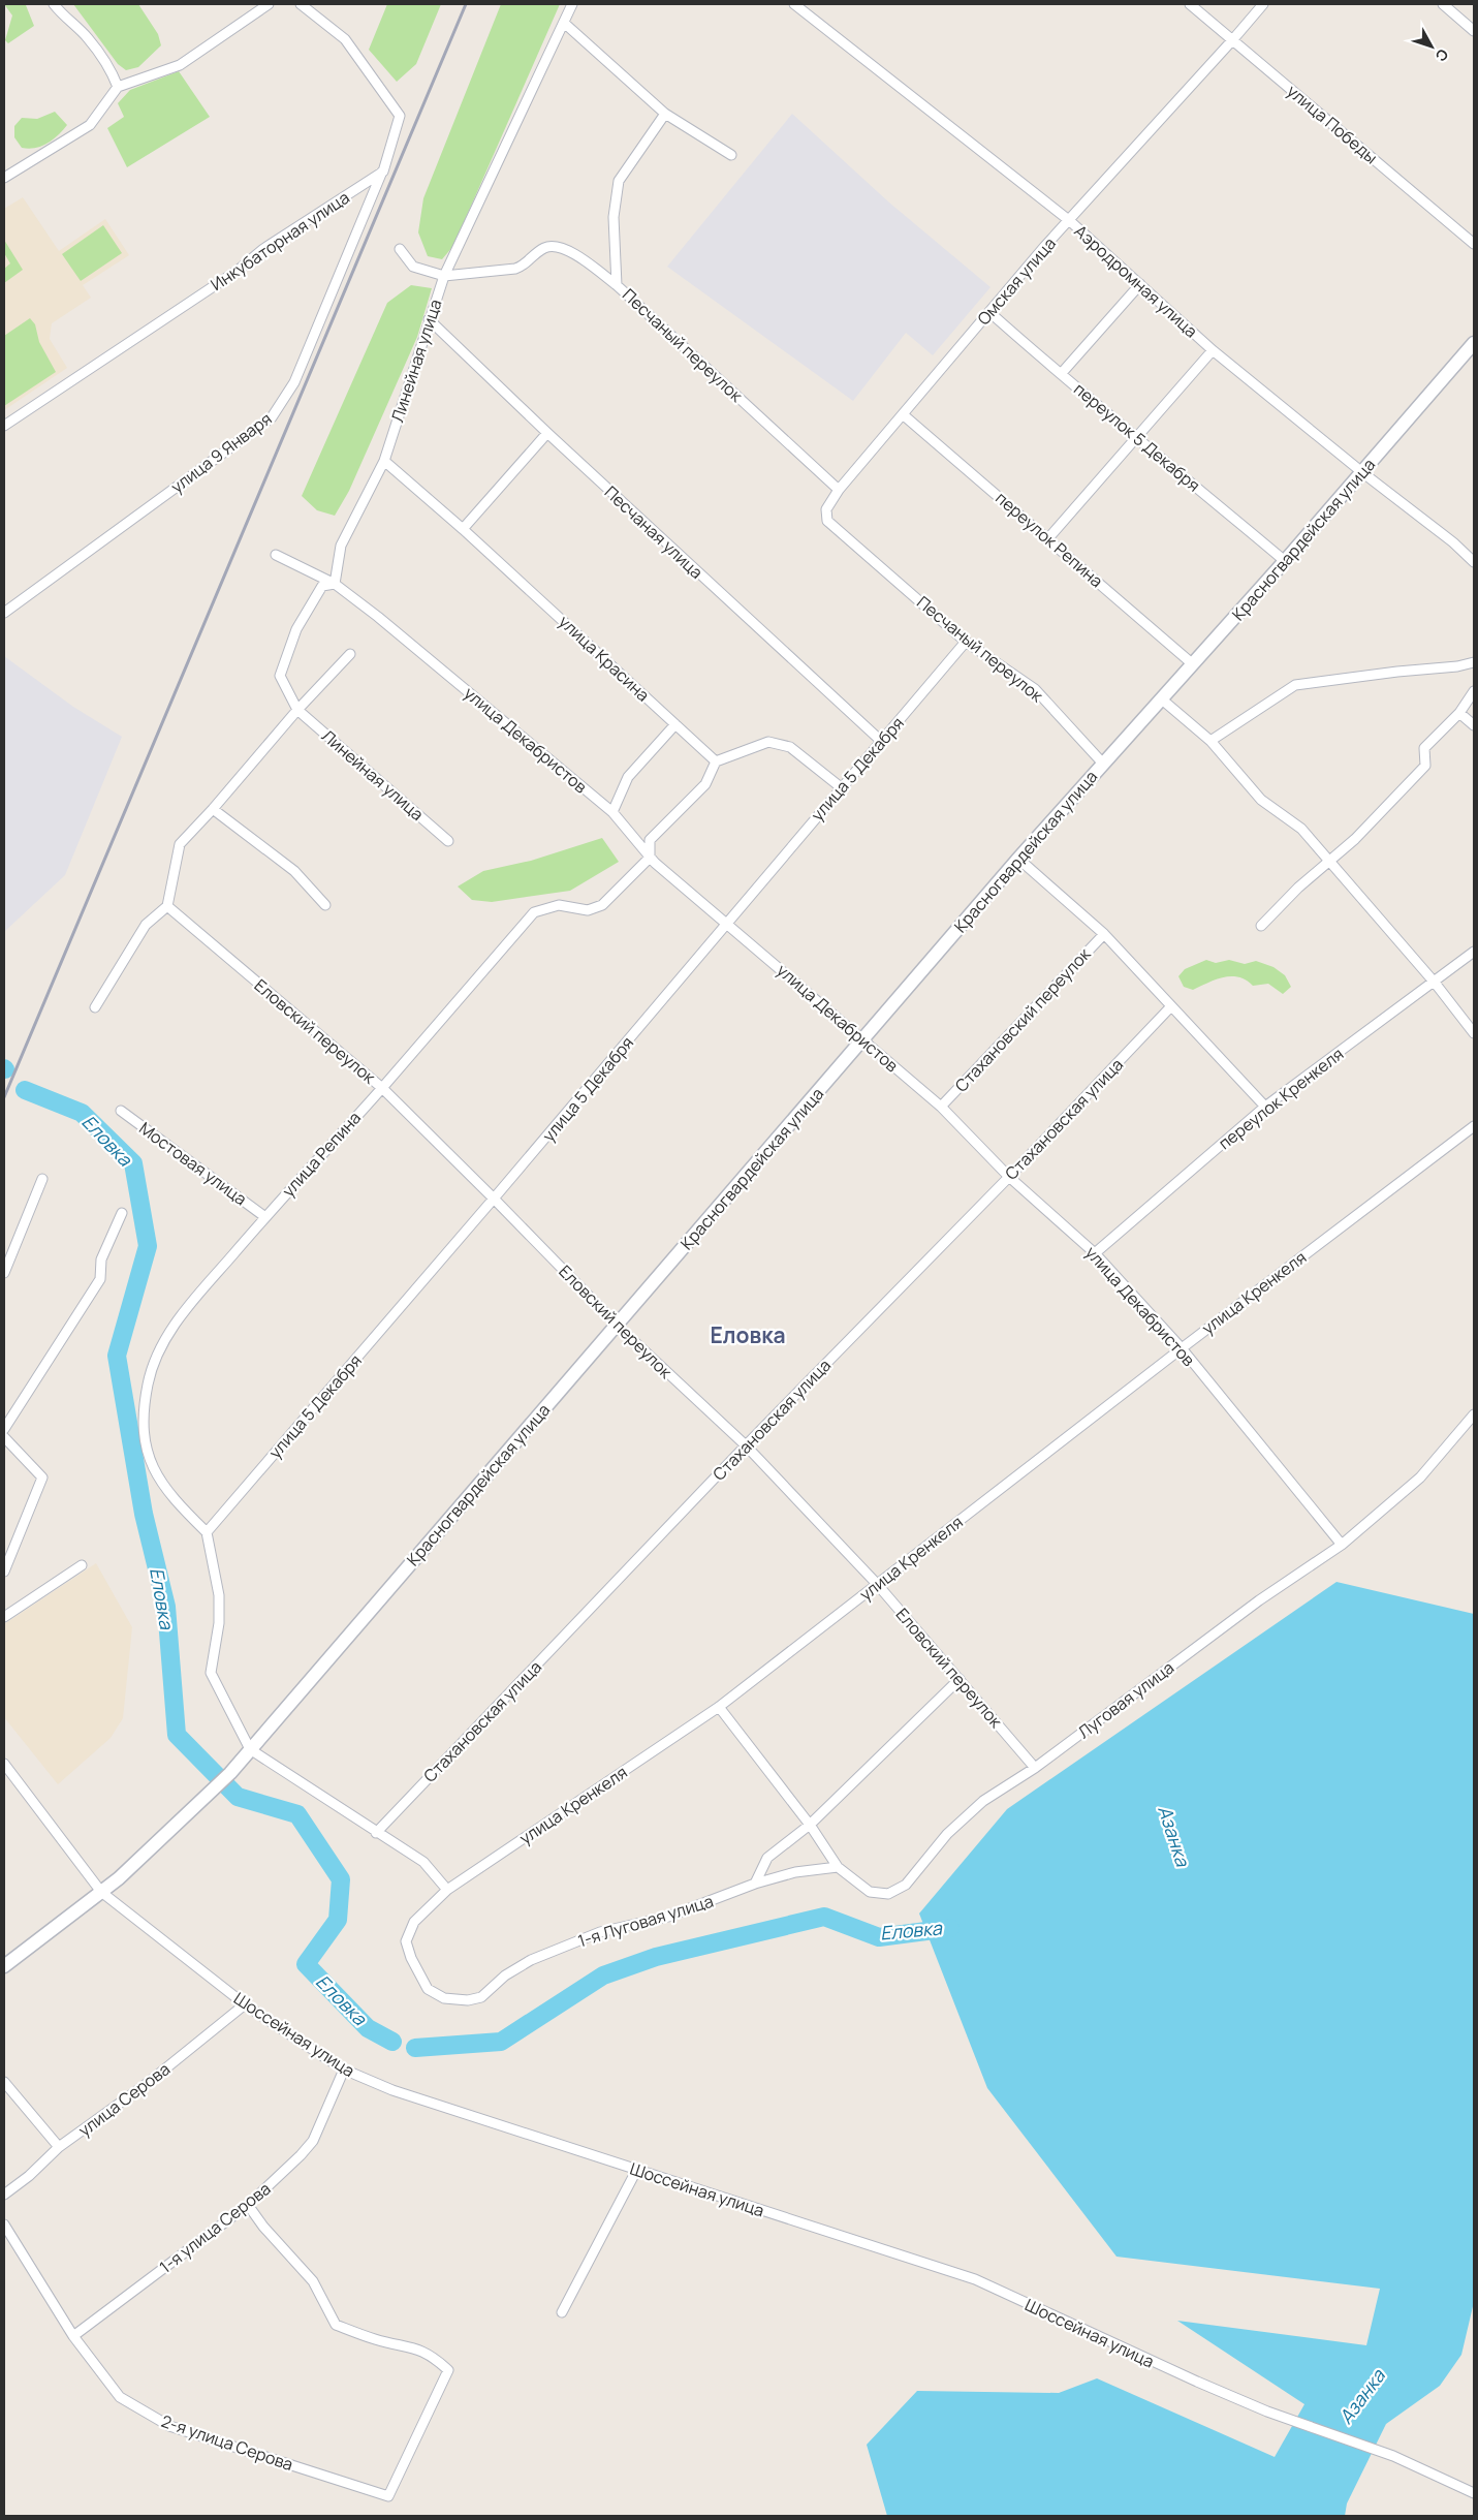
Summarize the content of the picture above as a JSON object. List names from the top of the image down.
{
  "streets": {
    "main road": ["Красногвардейская улица"],
    "street": [
      "улица Победы",
      "Инкубаторная улица",
      "Омская улица",
      "Аэродромная улица",
      "Песчаный переулок",
      "Линейная улица",
      "переулок 5 Декабря",
      "улица 9 Января",
      "Песчаная улица",
      "переулок Репина",
      "улица Красина",
      "улица Декабристов",
      "улица 5 Декабря",
      "Стахановский переулок",
      "Еловский переулок",
      "переулок Кренкеля",
      "Стахановская улица",
      "улица Репина",
      "Мостовая улица",
      "улица Кренкеля",
      "Луговая улица",
      "1-я Луговая улица",
      "Шоссейная улица",
      "улица Серова",
      "1-я улица Серова",
      "2-я улица Серова"
    ]
  },
  "crossings": [
    ["улица Победы", "Омская улица"],
    ["Инкубаторная улица", "улица 9 Января"],
    ["Омская улица", "Аэродромная улица"],
    ["Омская улица", "Песчаный переулок"],
    ["Омская улица", "переулок 5 Декабря"],
    ["Омская улица", "переулок Репина"],
    ["Аэродромная улица", "Красногвардейская улица"],
    ["Песчаный переулок", "Линейная улица"],
    ["Песчаный переулок", "Красногвардейская улица"],
    ["Песчаный переулок", "улица 5 Декабря"],
    ["Линейная улица", "Песчаная улица"],
    ["Линейная улица", "улица Красина"],
    ["Линейная улица", "улица Декабристов"],
    ["переулок 5 Декабря", "Красногвардейская улица"],
    ["Песчаная улица", "улица 5 Декабря"],
    ["переулок Репина", "Красногвардейская улица"],
    ["Красногвардейская улица", "улица Декабристов"],
    ["Красногвардейская улица", "Еловский переулок"],
    ["Красногвардейская улица", "Шоссейная улица"],
    ["улица Декабристов", "улица 5 Декабря"],
    ["улица Декабристов", "Стахановский переулок"],
    ["улица Декабристов", "переулок Кренкеля"],
    ["улица Декабристов", "Стахановская улица"],
    ["улица Декабристов", "улица Репина"],
    ["улица Декабристов", "улица Кренкеля"],
    ["улица Декабристов", "Луговая улица"],
    ["улица 5 Декабря", "Еловский переулок"],
    ["улица 5 Декабря", "улица Репина"],
    ["Еловский переулок", "Стахановская улица"],
    ["Еловский переулок", "улица Репина"],
    ["Еловский переулок", "улица Кренкеля"],
    ["Еловский переулок", "Луговая улица"],
    ["улица Репина", "Мостовая улица"],
    ["улица Кренкеля", "Луговая улица"],
    ["улица Кренкеля", "1-я Луговая улица"],
    ["Шоссейная улица", "улица Серова"],
    ["Шоссейная улица", "1-я улица Серова"],
    ["1-я улица Серова", "2-я улица Серова"]
  ],
  "districts": ["Еловка"],
  "water": ["Еловка", "Азанка"],
  "north": "bottom right"
}
